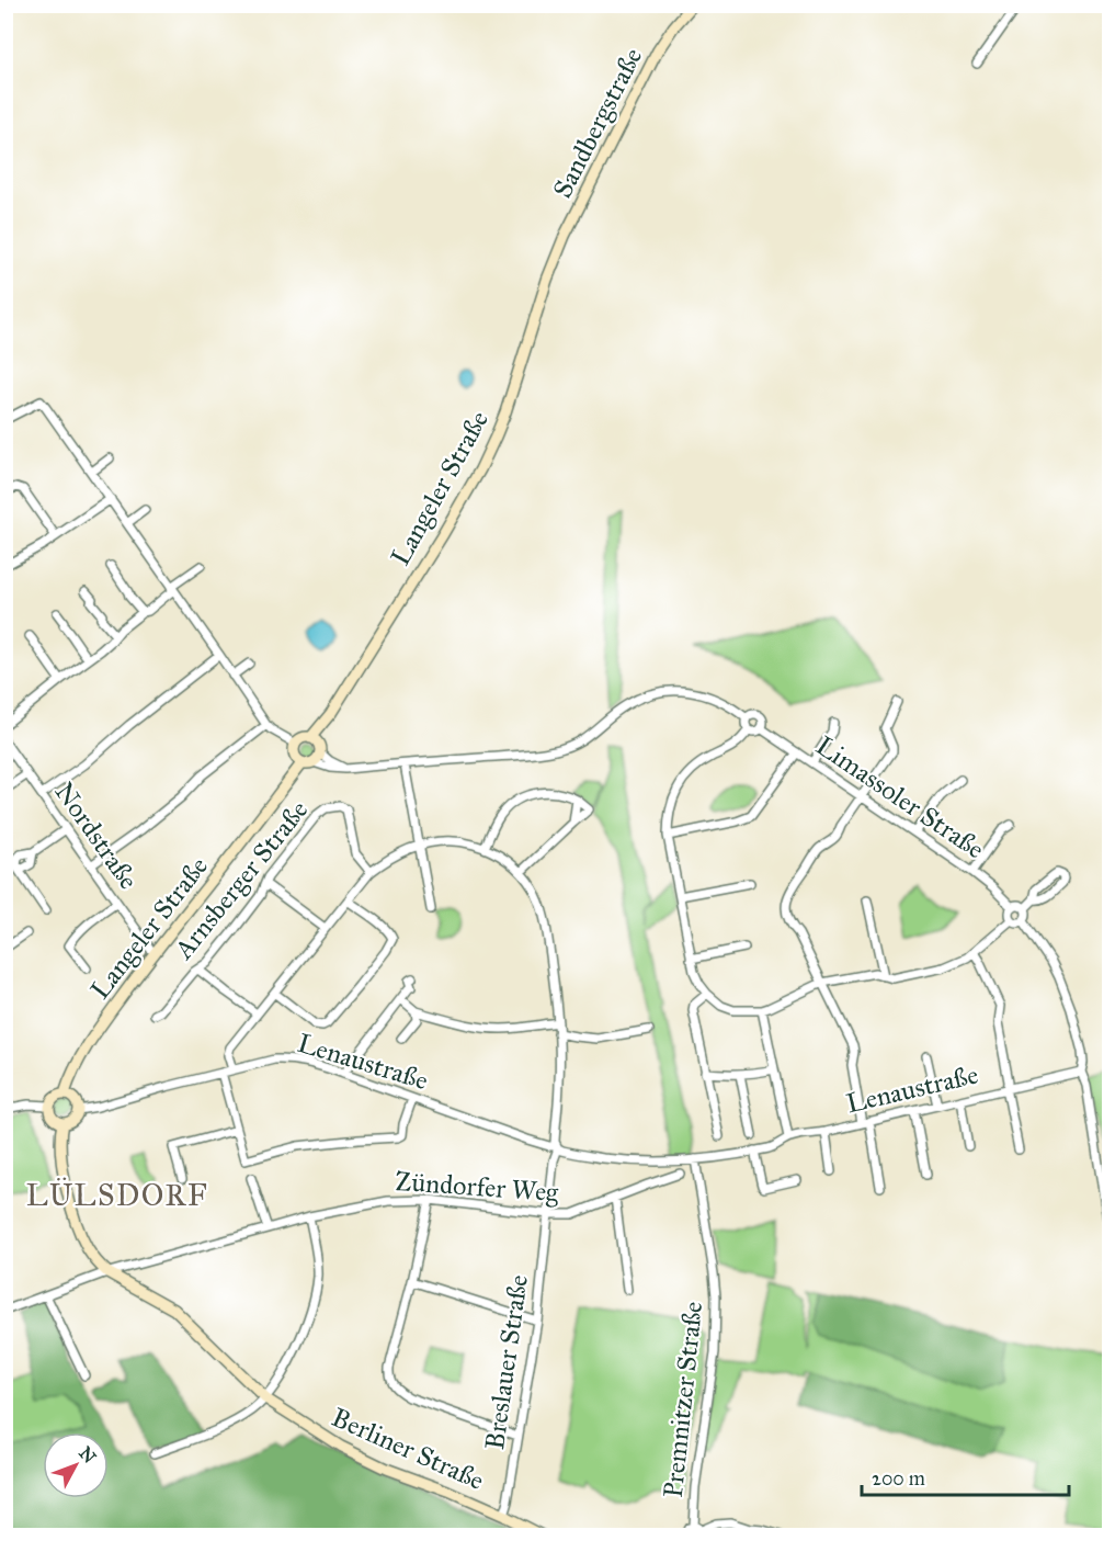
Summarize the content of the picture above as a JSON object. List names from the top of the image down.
{
  "streets": {
    "street": [
      "Sandbergstraße",
      "Langeler Straße",
      "Limassoler Straße",
      "Nordstraße",
      "Arnsberger Straße",
      "Lenaustraße",
      "Zündorfer Weg",
      "Breslauer Straße",
      "Premnitzer Straße",
      "Berliner Straße"
    ]
  },
  "crossings": [
    ["Sandbergstraße", "Langeler Straße"],
    ["Langeler Straße", "Nordstraße"],
    ["Langeler Straße", "Lenaustraße"],
    ["Lenaustraße", "Breslauer Straße"],
    ["Lenaustraße", "Premnitzer Straße"],
    ["Zündorfer Weg", "Breslauer Straße"],
    ["Zündorfer Weg", "Berliner Straße"],
    ["Breslauer Straße", "Berliner Straße"]
  ],
  "districts": ["LÜLSDORF"],
  "scale_bar": "200 m",
  "north": "top right"
}
